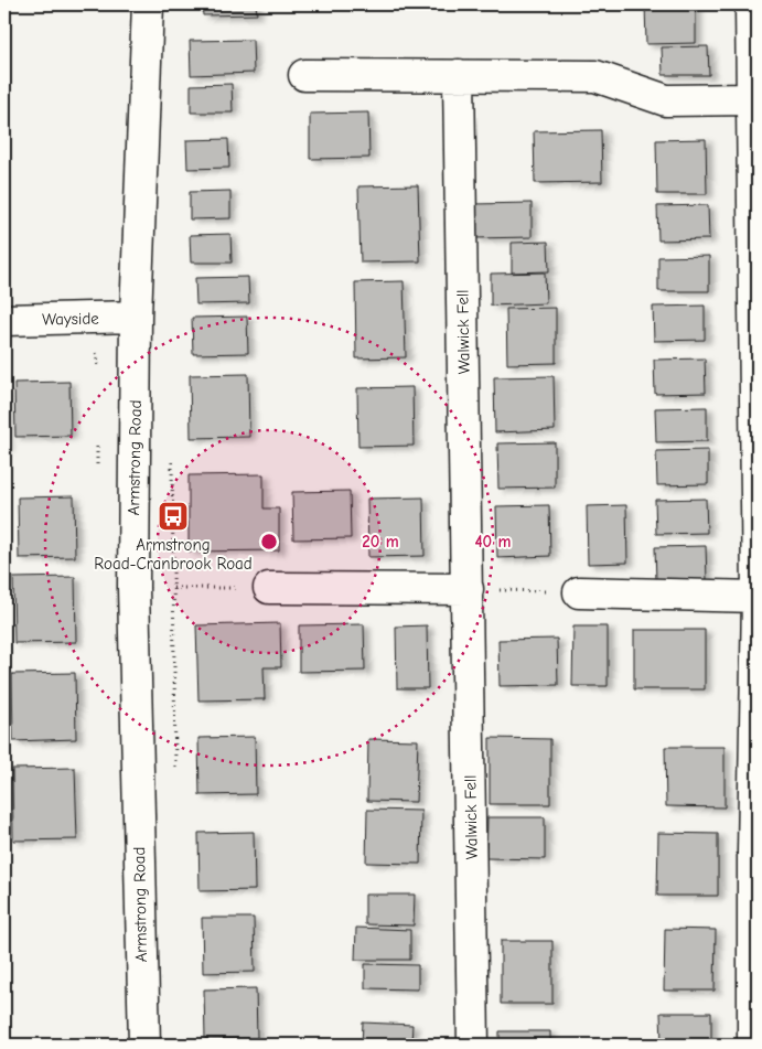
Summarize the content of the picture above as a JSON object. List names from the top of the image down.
{
  "streets": {
    "street": ["Wayside", "Walwick Fell", "Armstrong Road"]
  },
  "crossings": [
    ["Wayside", "Armstrong Road"]
  ],
  "places": {
    "bus stop": ["Armstrong Road-Cranbrook Road"]
  },
  "rings": ["20 m", "40 m"]
}
